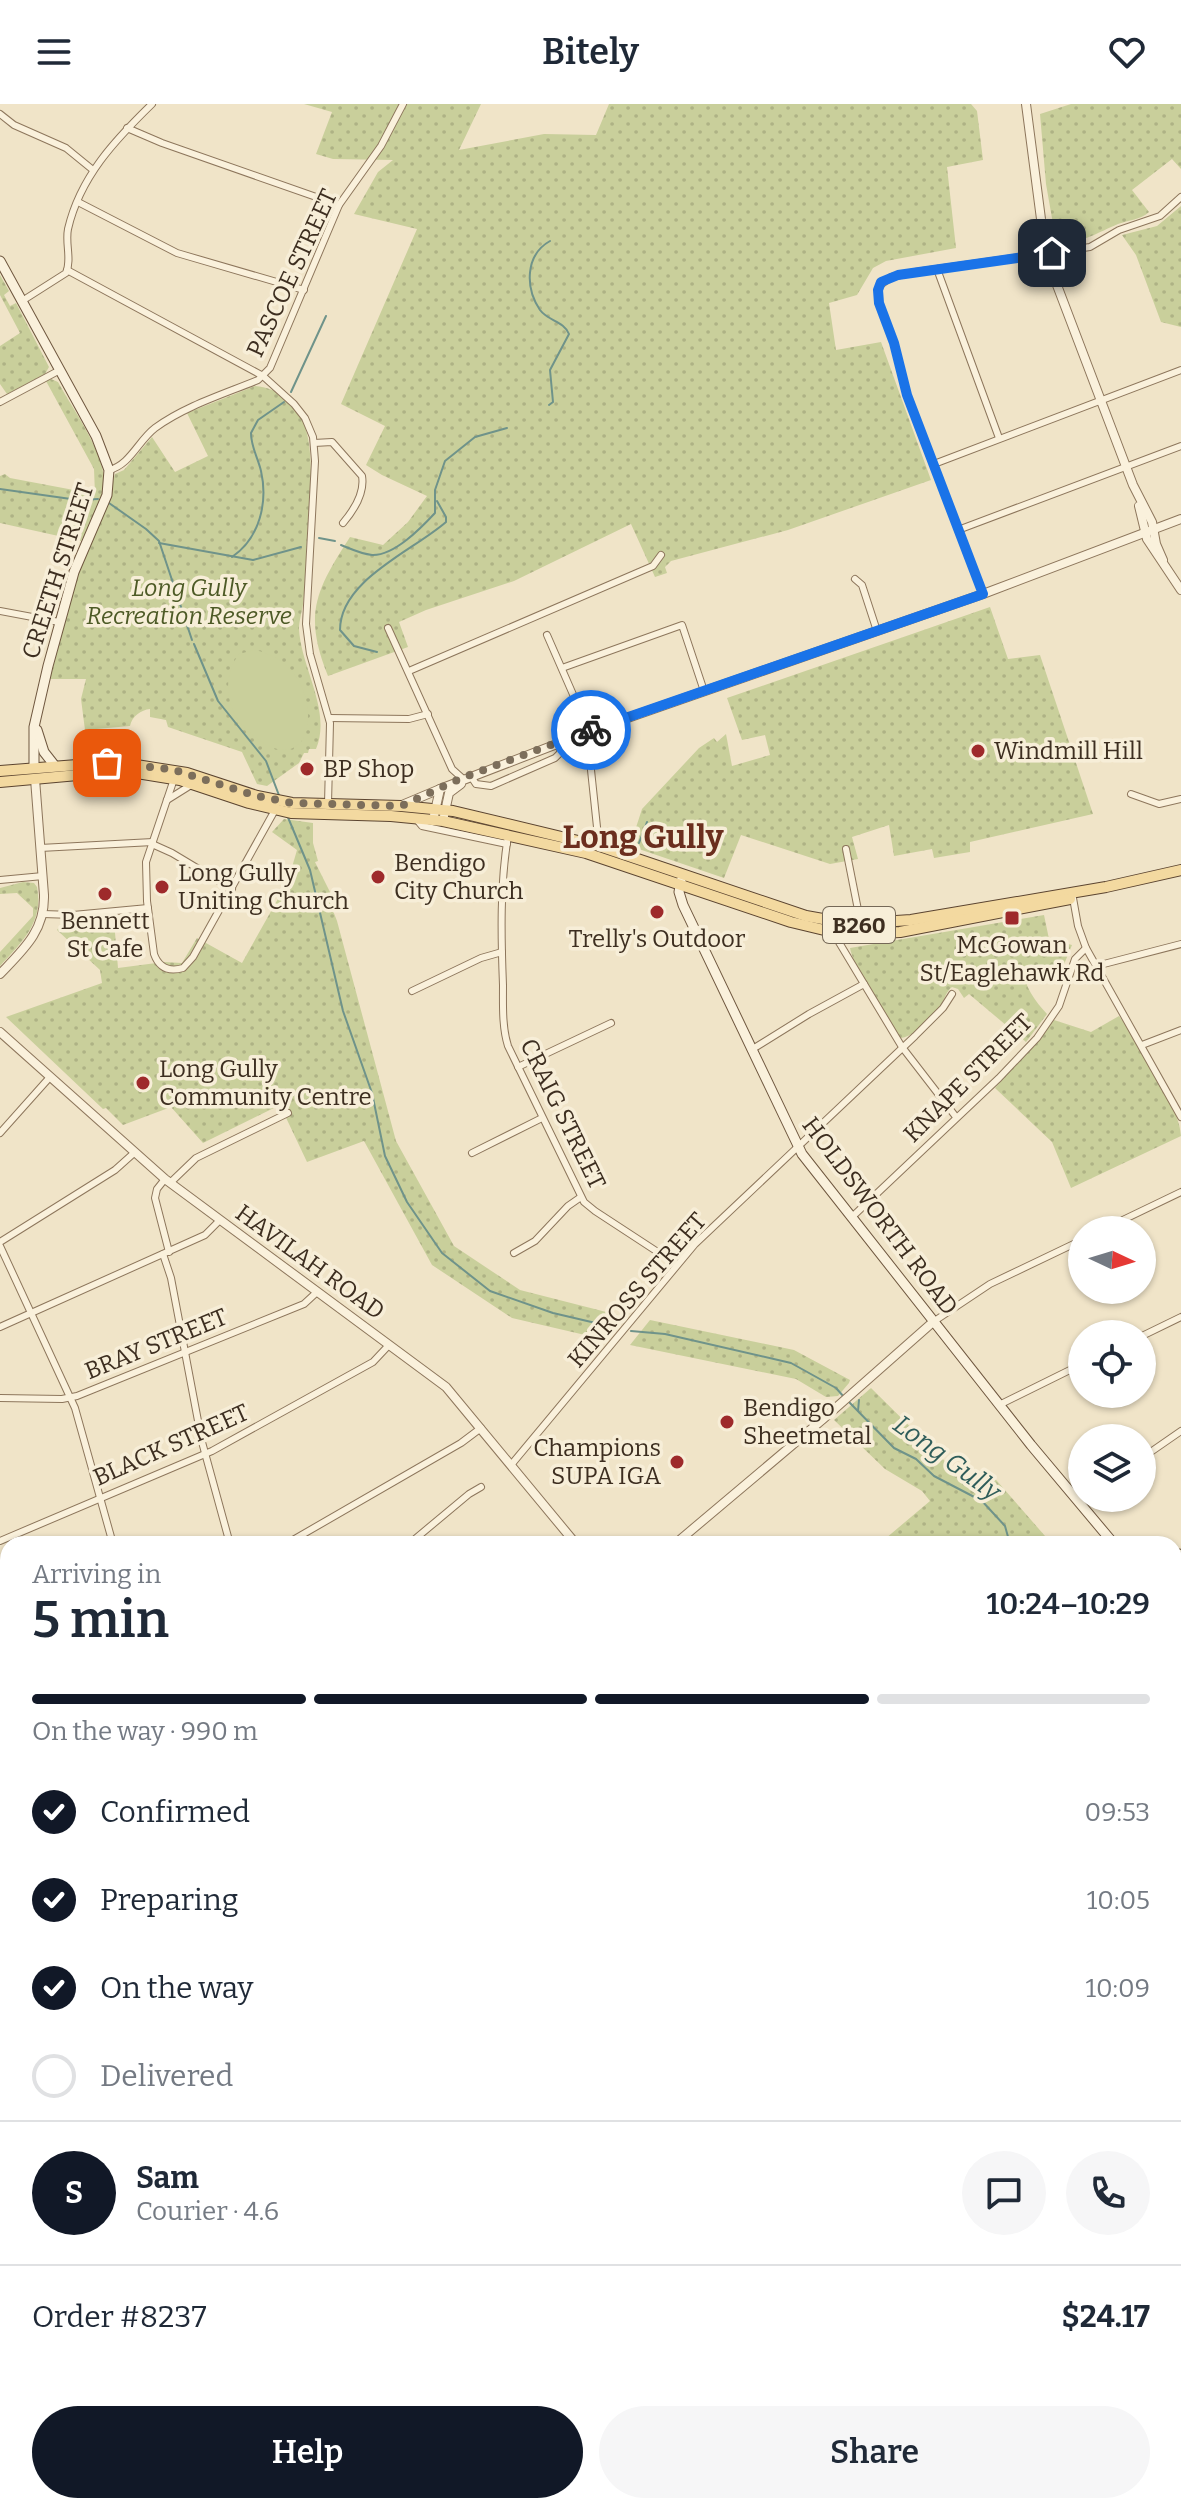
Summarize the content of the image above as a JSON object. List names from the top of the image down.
{
  "streets": {
    "main road": ["CREETH STREET", "B260", "HOLDSWORTH ROAD"],
    "street": [
      "PASCOE STREET",
      "KNAPE STREET",
      "CRAIG STREET",
      "HAVILAH ROAD",
      "KINROSS STREET",
      "BRAY STREET",
      "BLACK STREET"
    ]
  },
  "crossings": [
    ["PASCOE STREET", "CREETH STREET"],
    ["CREETH STREET", "B260"],
    ["B260", "CRAIG STREET"],
    ["B260", "HOLDSWORTH ROAD"],
    ["KNAPE STREET", "HOLDSWORTH ROAD"],
    ["CRAIG STREET", "KINROSS STREET"],
    ["HOLDSWORTH ROAD", "KINROSS STREET"],
    ["HAVILAH ROAD", "KINROSS STREET"],
    ["HAVILAH ROAD", "BRAY STREET"],
    ["HAVILAH ROAD", "BLACK STREET"]
  ],
  "districts": ["Long Gully"],
  "water": ["Long Gully"],
  "parks": ["Long Gully Recreation Reserve"],
  "places": {
    "other": [
      "Windmill Hill",
      "BP Shop",
      "Bendigo City Church",
      "Long Gully Uniting Church",
      "Bennett St Cafe",
      "Trelly's Outdoor",
      "Long Gully Community Centre",
      "Bendigo Sheetmetal",
      "Champions SUPA IGA"
    ],
    "transit": ["McGowan St/Eaglehawk Rd"]
  },
  "north": "right",
  "page": {
    "header": "Bitely",
    "heading": ["5 min", "Arriving in", "10:24–10:29"],
    "panel": [
      "Sam",
      "Courier · 4.6",
      "Order #8237",
      "$24.17"
    ],
    "bar": "On the way · 990 m",
    "list": [
      ["Confirmed", "09:53"],
      ["Preparing", "10:05"],
      ["On the way", "10:09"],
      "Delivered"
    ],
    "round": "S",
    "buttons": ["Help", "Share"]
  }
}
